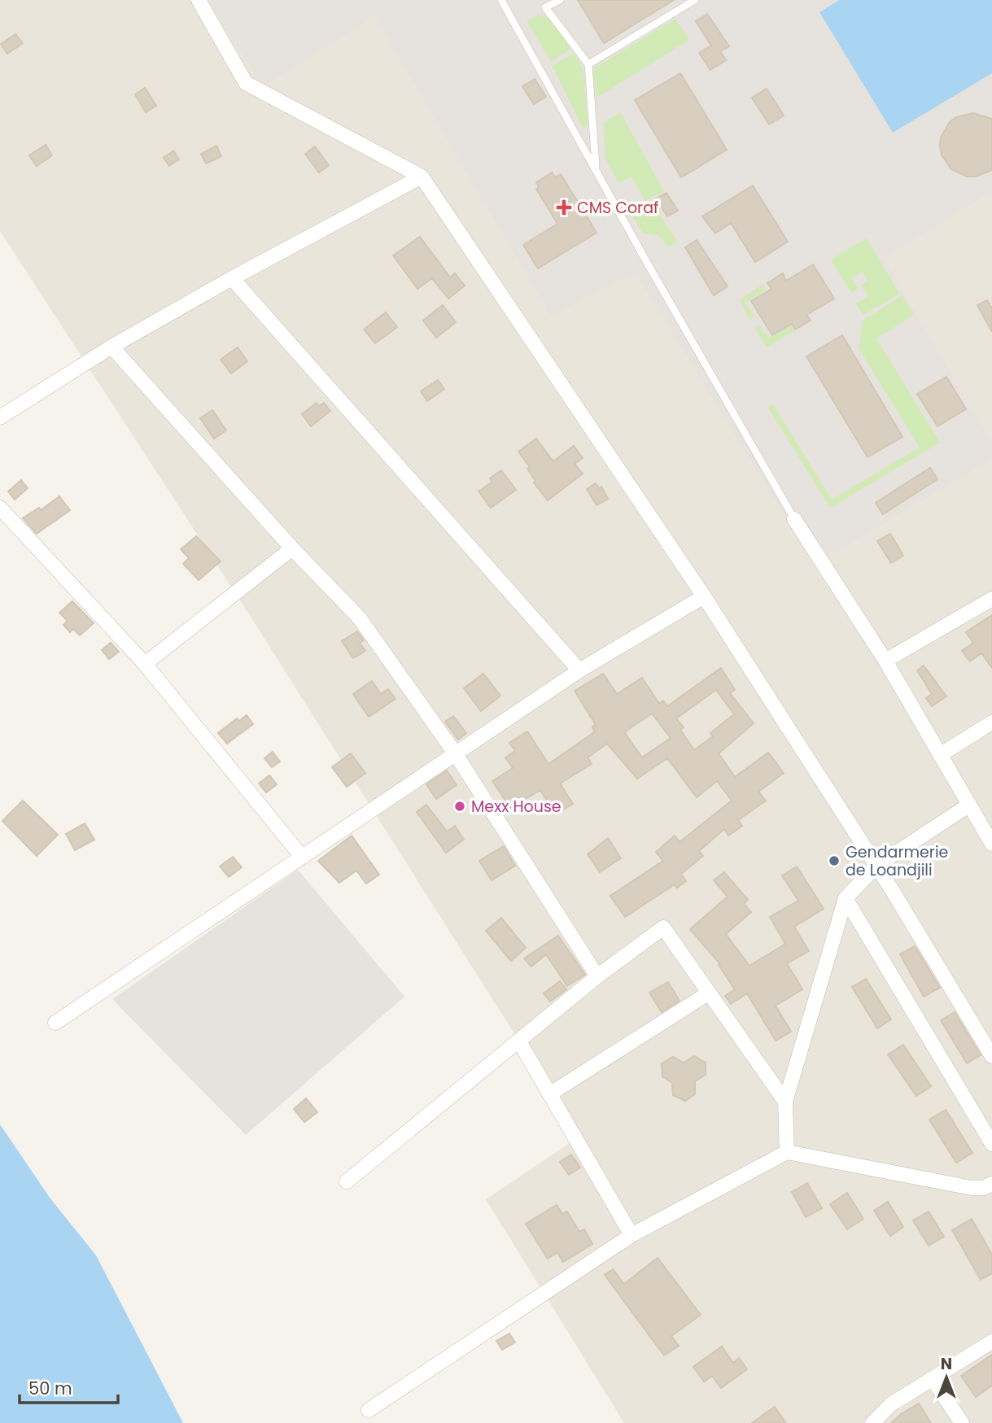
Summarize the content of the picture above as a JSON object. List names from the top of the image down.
{
  "places": {
    "health": ["CMS Coraf"],
    "other": ["Mexx House", "Gendarmerie de Loandjili"]
  },
  "scale_bar": "50 m",
  "north": "top"
}
